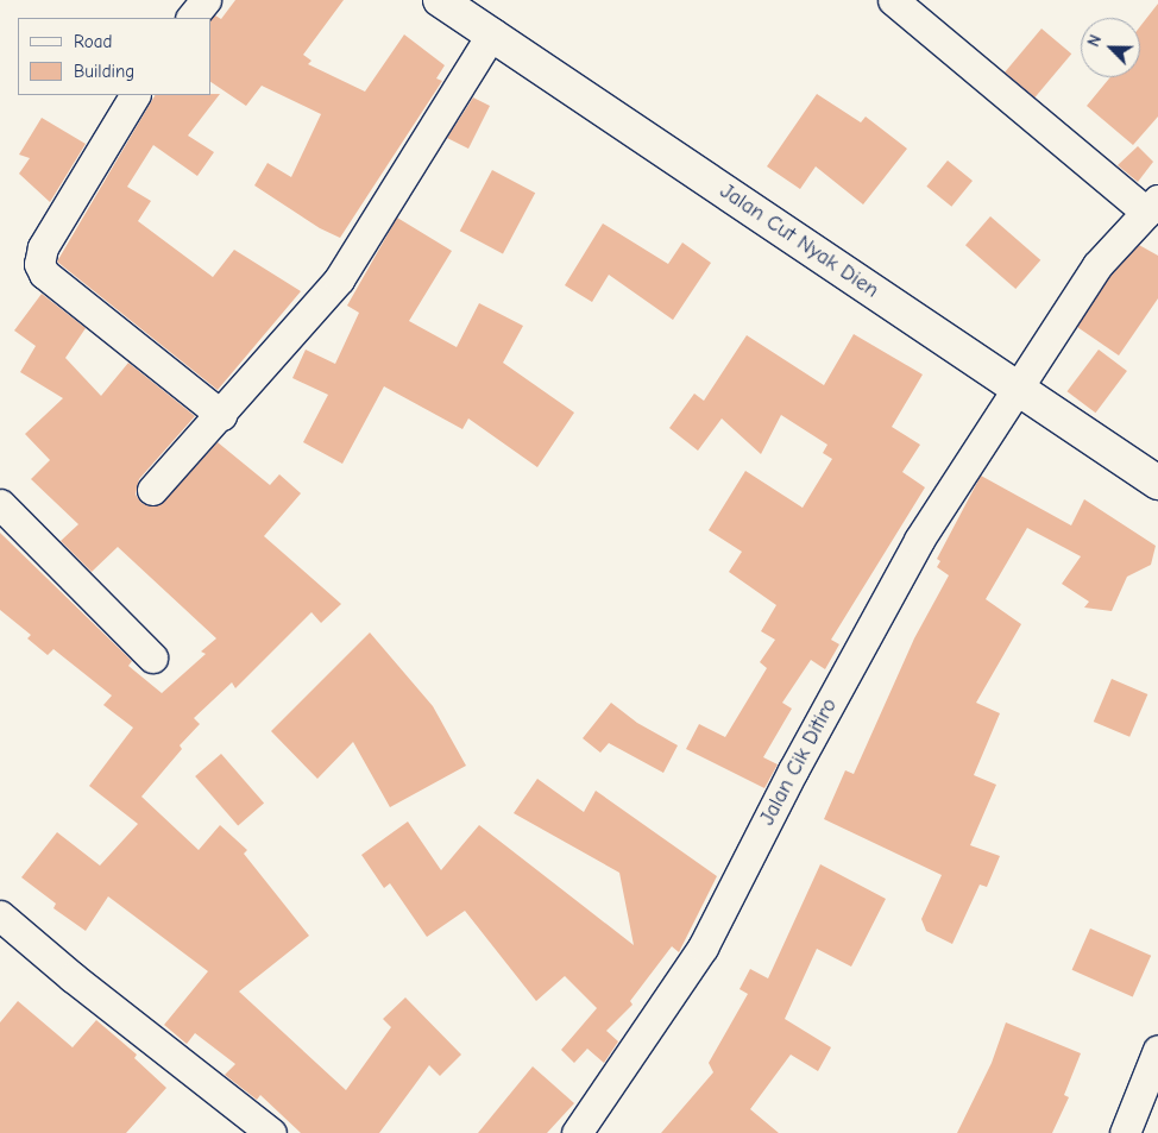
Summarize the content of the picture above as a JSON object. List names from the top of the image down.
{
  "streets": {
    "main road": ["Jalan Cut Nyak Dien"],
    "street": ["Jalan Cik Ditiro"]
  },
  "crossings": [
    ["Jalan Cut Nyak Dien", "Jalan Cik Ditiro"]
  ],
  "legend": ["Road", "Building"],
  "north": "top left"
}
